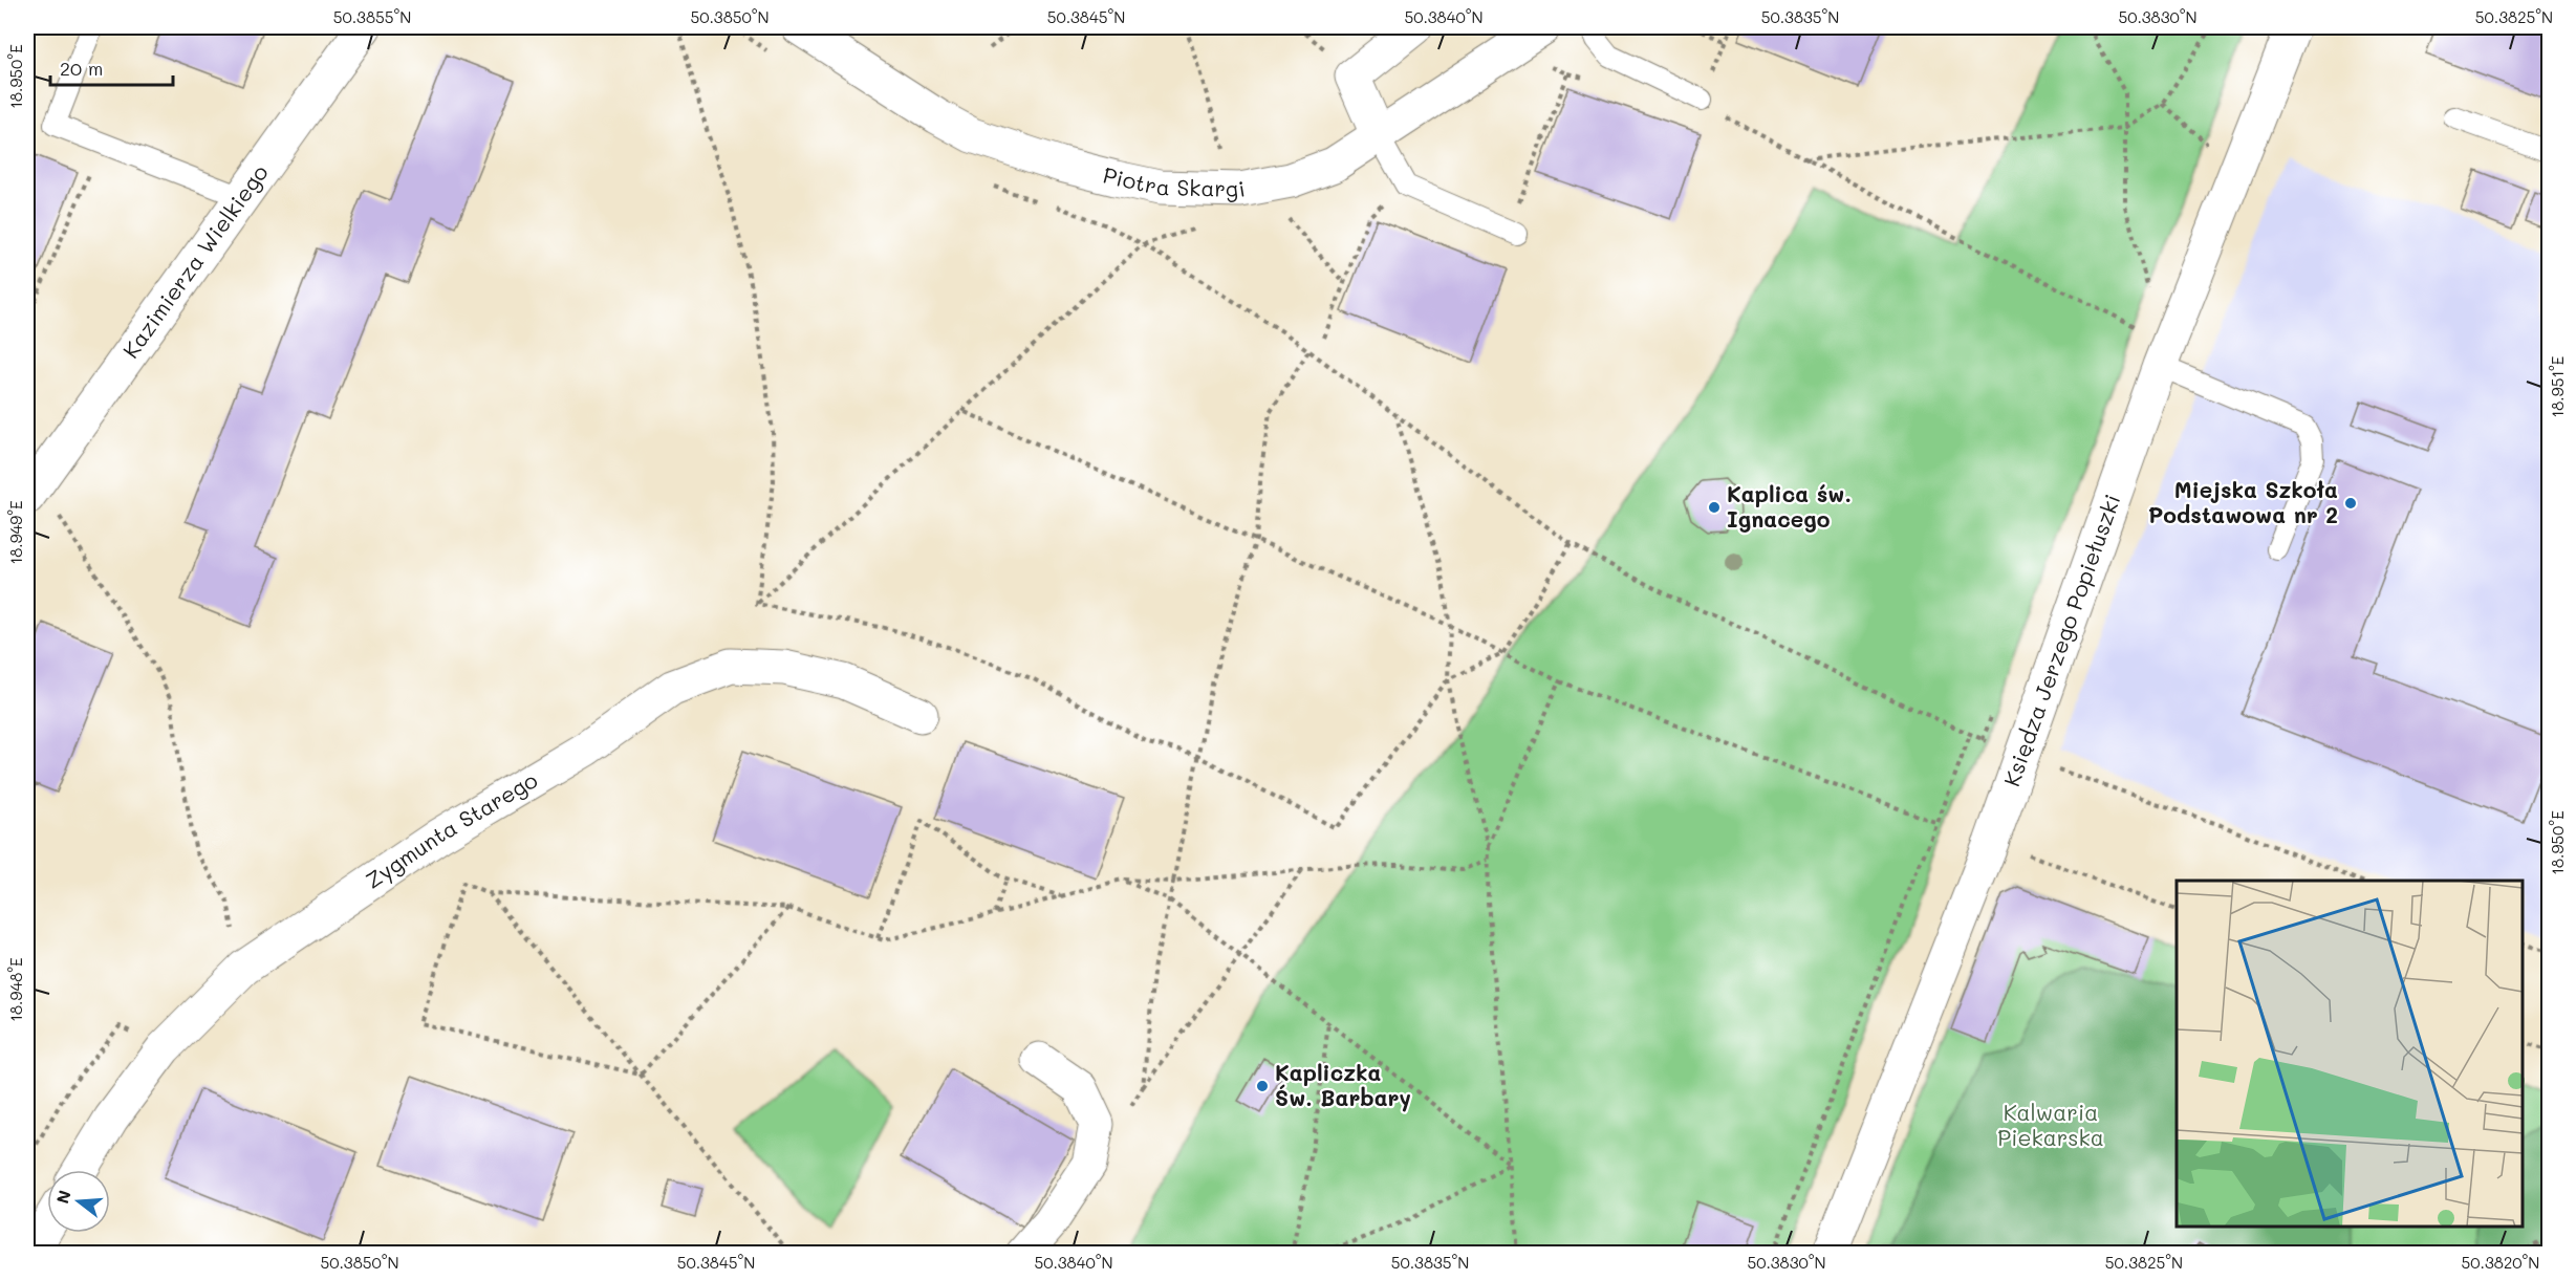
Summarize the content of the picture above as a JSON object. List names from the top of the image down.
{
  "streets": {
    "street": [
      "Piotra Skargi",
      "Kazimierza Wielkiego",
      "Księdza Jerzego Popiełuszki",
      "Zygmunta Starego"
    ]
  },
  "parks": ["Kalwaria Piekarska"],
  "places": ["Miejska Szkoła Podstawowa nr 2", "Kaplica św. Ignacego", "Kapliczka Św. Barbary"],
  "scale_bar": "20 m",
  "north": "left",
  "coordinates": [
    "50.3855°N",
    "50.3850°N",
    "50.3845°N",
    "50.3840°N",
    "50.3835°N",
    "50.3830°N",
    "50.3825°N",
    "18.950°E",
    "18.951°E",
    "18.949°E",
    "18.948°E",
    "50.3820°N"
  ]
}
